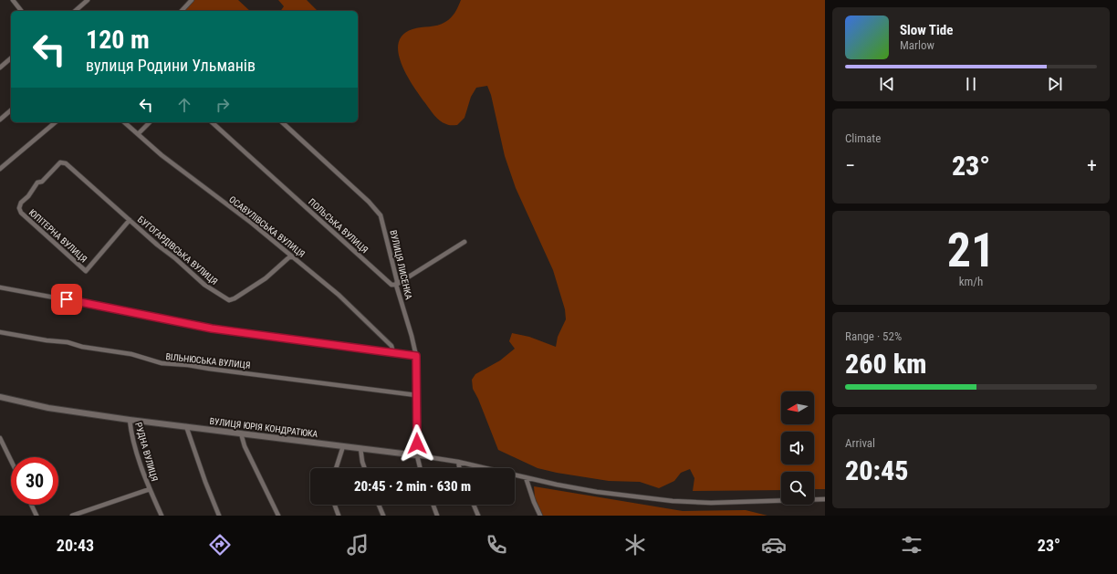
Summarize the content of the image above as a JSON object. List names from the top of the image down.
{
  "streets": {
    "street": [
      "ПОЛЬСЬКА ВУЛИЦЯ",
      "ОСАВУЛІВСЬКА ВУЛИЦЯ",
      "ЮПІТЕРНА ВУЛИЦЯ",
      "БУГОГАРДІВСЬКА ВУЛИЦЯ",
      "ВУЛИЦЯ ЛИСЕНКА",
      "ВІЛЬНЮСЬКА ВУЛИЦЯ",
      "ВУЛИЦЯ ЮРІЯ КОНДРАТЮКА",
      "РУДНА ВУЛИЦЯ"
    ]
  },
  "crossings": [
    ["ПОЛЬСЬКА ВУЛИЦЯ", "ВУЛИЦЯ ЛИСЕНКА"],
    ["ОСАВУЛІВСЬКА ВУЛИЦЯ", "БУГОГАРДІВСЬКА ВУЛИЦЯ"],
    ["ЮПІТЕРНА ВУЛИЦЯ", "БУГОГАРДІВСЬКА ВУЛИЦЯ"],
    ["ВУЛИЦЯ ЛИСЕНКА", "ВІЛЬНЮСЬКА ВУЛИЦЯ"],
    ["ВУЛИЦЯ ЛИСЕНКА", "ВУЛИЦЯ ЮРІЯ КОНДРАТЮКА"],
    ["ВУЛИЦЯ ЮРІЯ КОНДРАТЮКА", "РУДНА ВУЛИЦЯ"]
  ],
  "north": "left",
  "page": {
    "turn": ["120 m", "вулиця Родини Ульманів"],
    "song": ["Slow Tide", "Marlow"],
    "tile": [
      "Climate",
      ["21", "km/h"],
      ["Range · 52%", "260 km"],
      ["Arrival", "20:45"]
    ],
    "heat": ["−", "23°", "+"],
    "limit": "30",
    "trip": "20:45 · 2 min · 630 m",
    "tabs": ["20:43", "23°"]
  }
}
